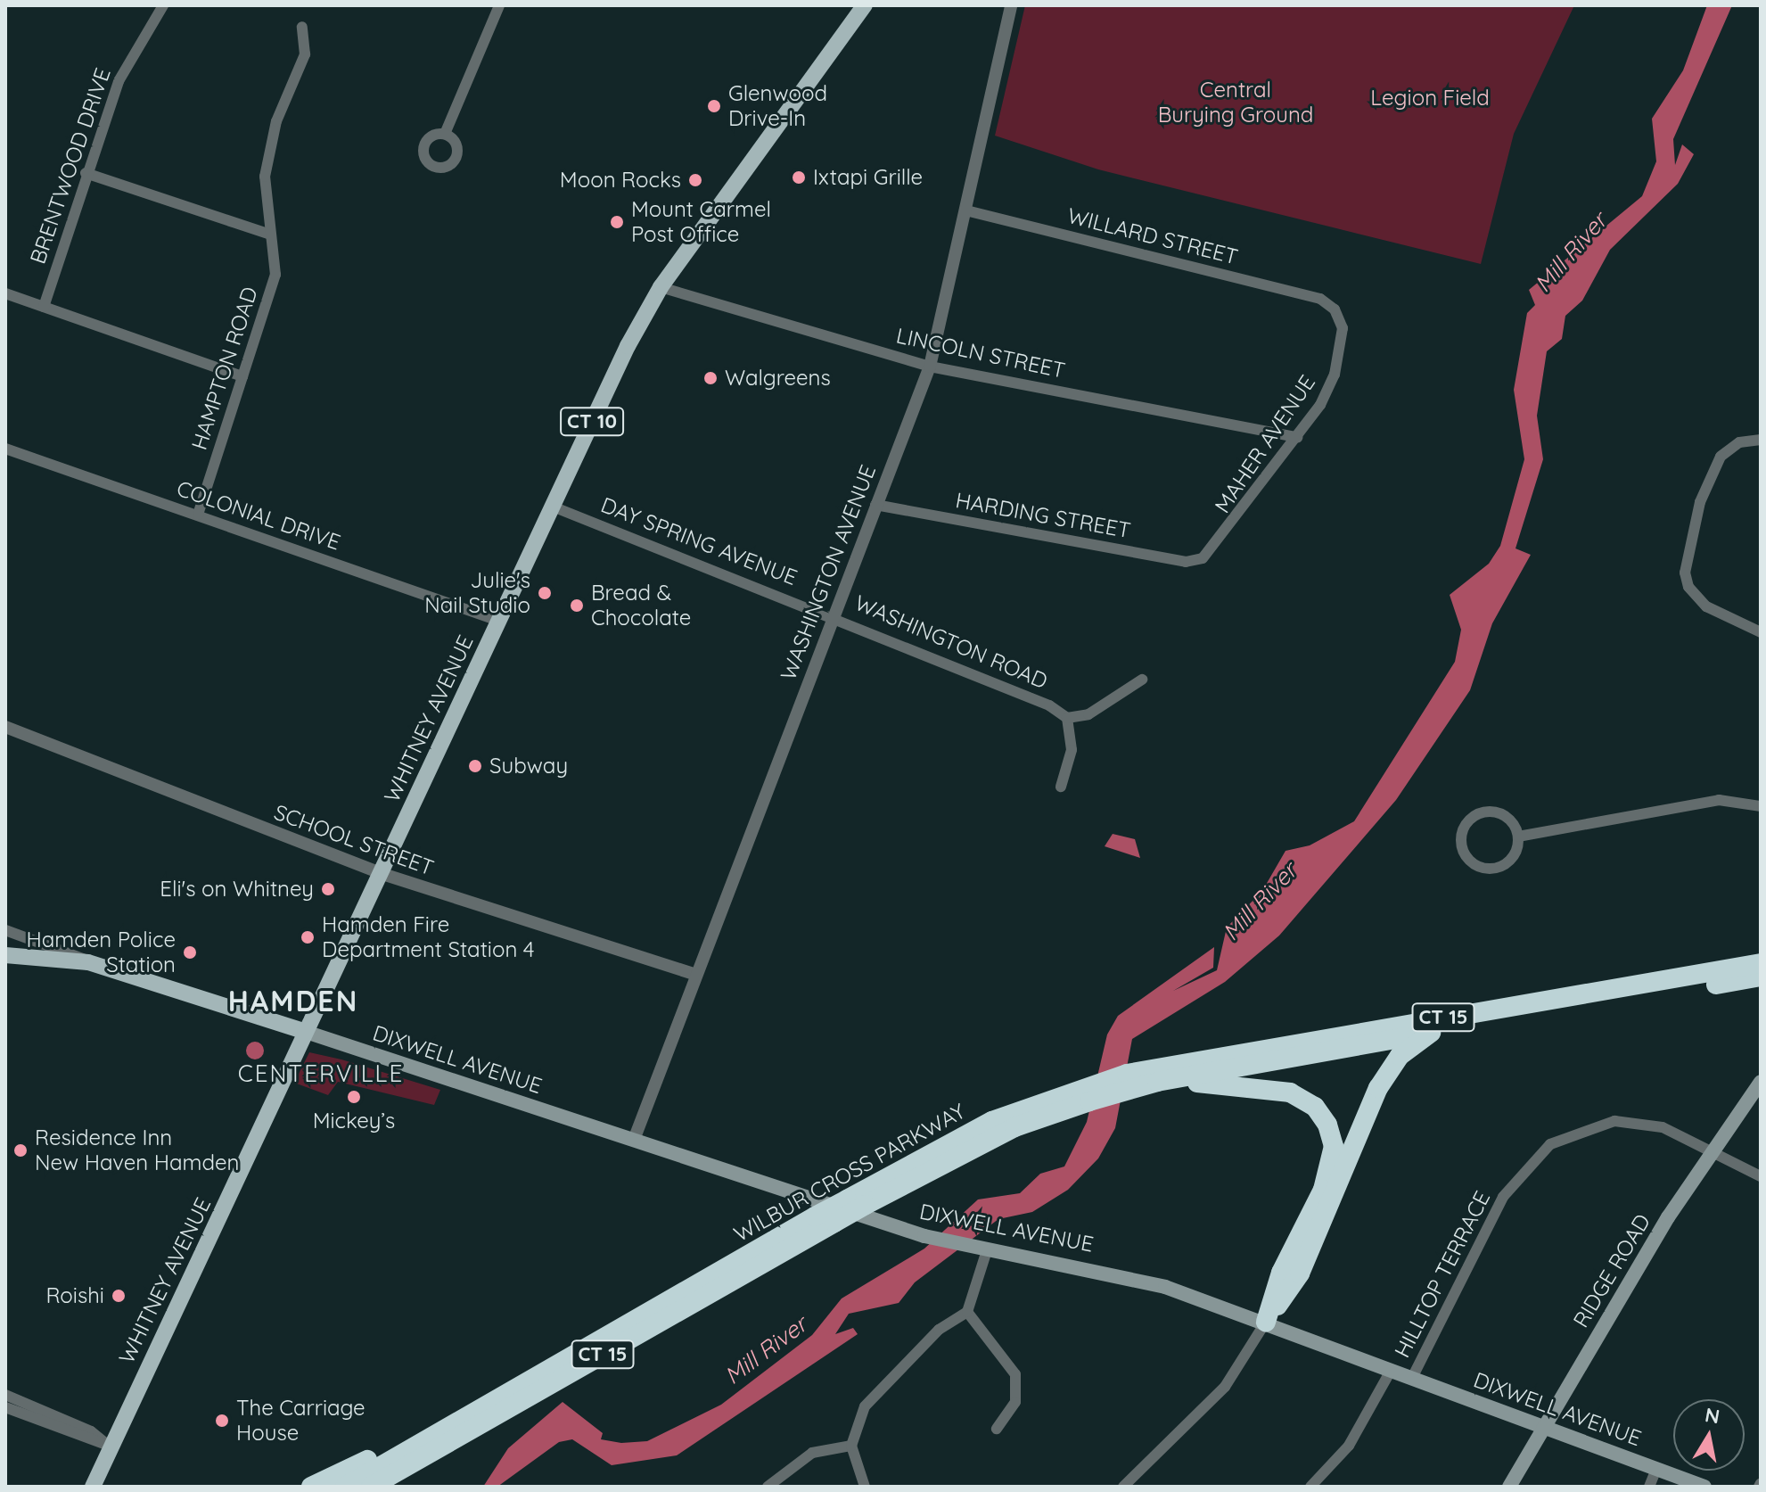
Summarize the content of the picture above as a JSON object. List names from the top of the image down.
{
  "streets": {
    "highway": ["CT 15", "WILBUR CROSS PARKWAY"],
    "main road": [
      "CT 10",
      "WHITNEY AVENUE",
      "DIXWELL AVENUE",
      "RIDGE ROAD"
    ],
    "street": [
      "BRENTWOOD DRIVE",
      "WILLARD STREET",
      "LINCOLN STREET",
      "HAMPTON ROAD",
      "MAHER AVENUE",
      "COLONIAL DRIVE",
      "HARDING STREET",
      "DAY SPRING AVENUE",
      "WASHINGTON AVENUE",
      "WASHINGTON ROAD",
      "SCHOOL STREET",
      "HILLTOP TERRACE"
    ]
  },
  "crossings": [
    ["WILLARD STREET", "MAHER AVENUE"],
    ["WILLARD STREET", "WASHINGTON AVENUE"],
    ["LINCOLN STREET", "MAHER AVENUE"],
    ["LINCOLN STREET", "WASHINGTON AVENUE"],
    ["LINCOLN STREET", "WHITNEY AVENUE"],
    ["HAMPTON ROAD", "COLONIAL DRIVE"],
    ["MAHER AVENUE", "HARDING STREET"],
    ["COLONIAL DRIVE", "WHITNEY AVENUE"],
    ["HARDING STREET", "WASHINGTON AVENUE"],
    ["DAY SPRING AVENUE", "WASHINGTON AVENUE"],
    ["DAY SPRING AVENUE", "WASHINGTON ROAD"],
    ["DAY SPRING AVENUE", "WHITNEY AVENUE"],
    ["WASHINGTON AVENUE", "WASHINGTON ROAD"],
    ["WASHINGTON AVENUE", "SCHOOL STREET"],
    ["WASHINGTON AVENUE", "DIXWELL AVENUE"],
    ["WHITNEY AVENUE", "SCHOOL STREET"],
    ["WHITNEY AVENUE", "DIXWELL AVENUE"],
    ["DIXWELL AVENUE", "RIDGE ROAD"],
    ["DIXWELL AVENUE", "HILLTOP TERRACE"],
    ["RIDGE ROAD", "HILLTOP TERRACE"]
  ],
  "districts": ["HAMDEN", "CENTERVILLE"],
  "water": ["Mill River"],
  "parks": ["Central Burying Ground", "Legion Field"],
  "places": [
    "Glenwood Drive-In",
    "Ixtapi Grille",
    "Moon Rocks",
    "Mount Carmel Post Office",
    "Walgreens",
    "Julie's Nail Studio",
    "Bread & Chocolate",
    "Subway",
    "Eli's on Whitney",
    "Hamden Fire Department Station 4",
    "Hamden Police Station",
    "Mickey’s",
    "Residence Inn New Haven Hamden",
    "Roishi",
    "The Carriage House"
  ],
  "north": "top"
}
